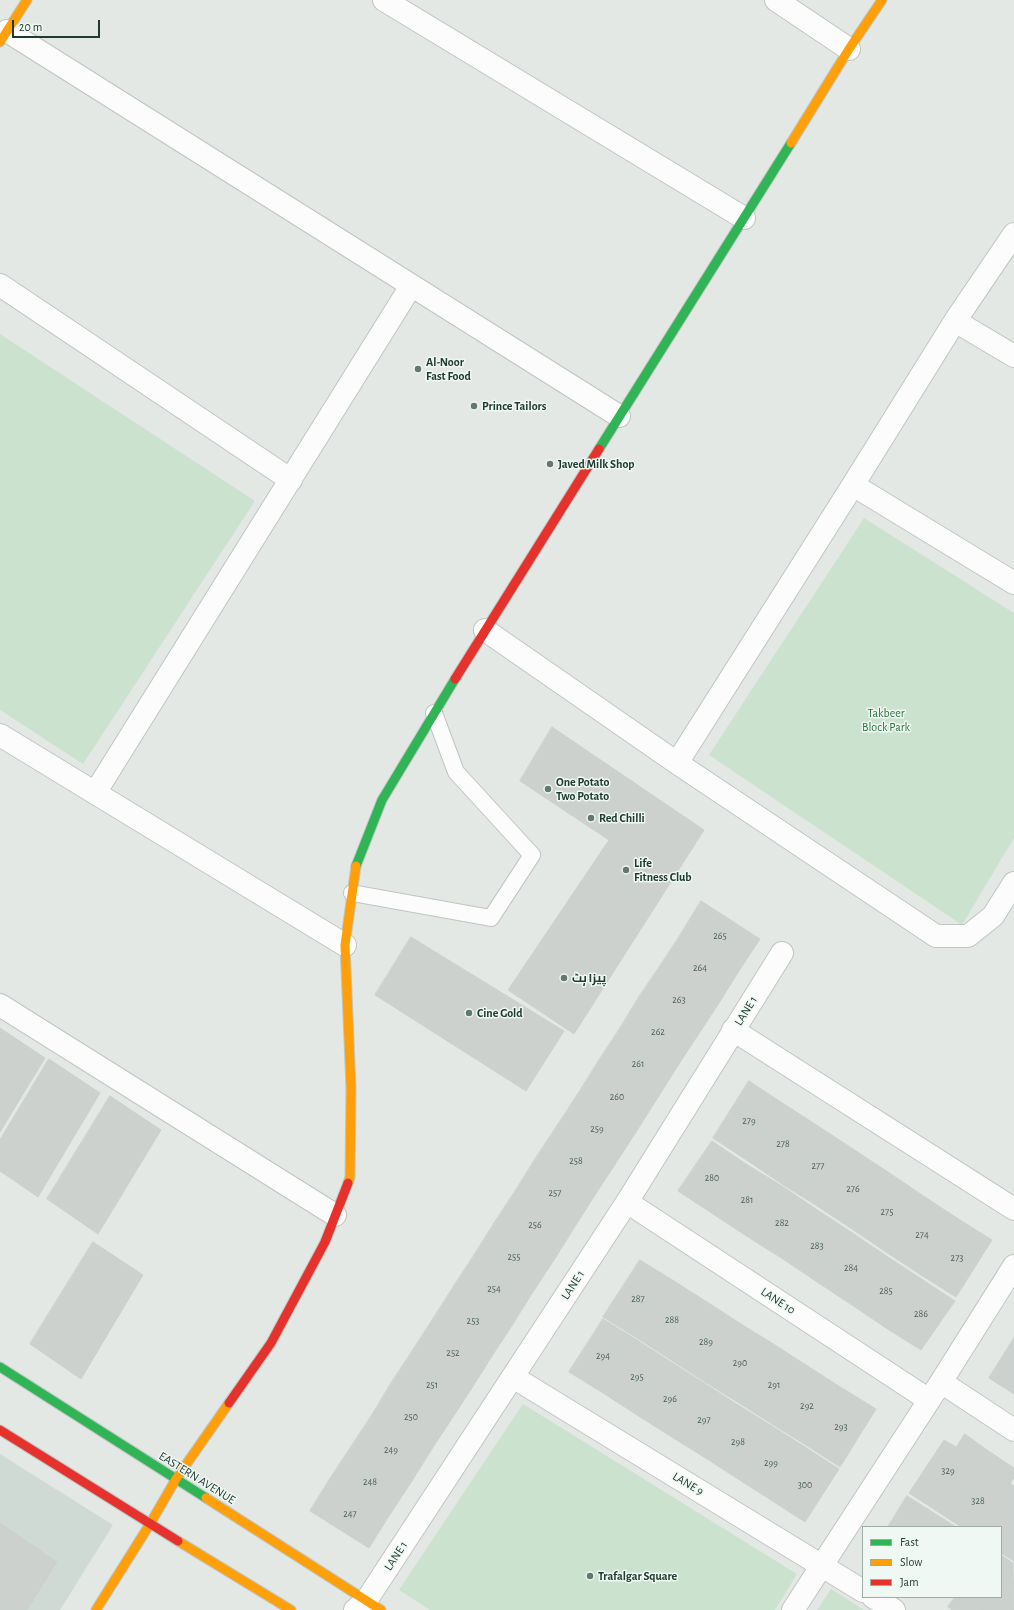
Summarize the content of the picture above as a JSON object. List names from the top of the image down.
{
  "streets": {
    "street": [
      "LANE 1",
      "LANE 10",
      "EASTERN AVENUE",
      "LANE 9"
    ]
  },
  "crossings": [
    ["LANE 1", "LANE 10"],
    ["LANE 1", "EASTERN AVENUE"],
    ["LANE 1", "LANE 9"]
  ],
  "parks": ["Takbeer Block Park"],
  "places": [
    "Al-Noor Fast Food",
    "Prince Tailors",
    "Javed Milk Shop",
    "One Potato Two Potato",
    "Red Chilli",
    "Life Fitness Club",
    "پیزا ہٹ",
    "Cine Gold",
    "Trafalgar Square"
  ],
  "house_numbers": [
    "265",
    "264",
    "263",
    "262",
    "261",
    "260",
    "279",
    "259",
    "278",
    "258",
    "277",
    "280",
    "276",
    "257",
    "281",
    "275",
    "282",
    "256",
    "274",
    "283",
    "255",
    "273",
    "284",
    "254",
    "285",
    "287",
    "286",
    "288",
    "253",
    "289",
    "252",
    "294",
    "290",
    "295",
    "251",
    "291",
    "296",
    "292",
    "250",
    "297",
    "293",
    "298",
    "249",
    "299",
    "329",
    "248",
    "300",
    "328",
    "247"
  ],
  "legend": ["Fast", "Slow", "Jam"],
  "scale_bar": "20 m"
}
